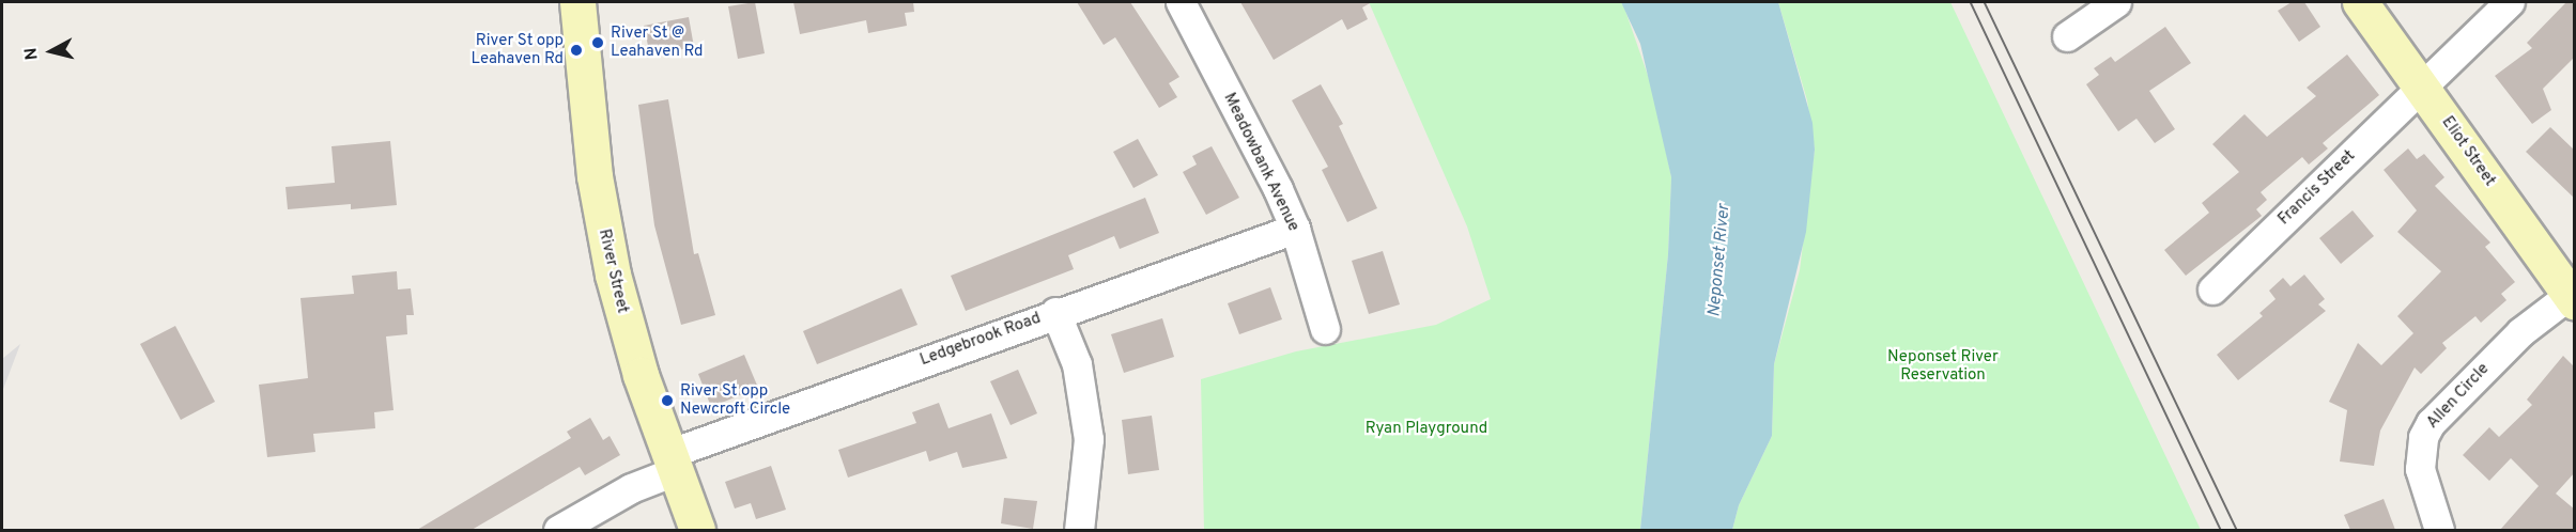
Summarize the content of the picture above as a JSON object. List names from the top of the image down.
{
  "streets": {
    "main road": ["Eliot Street", "River Street"],
    "street": [
      "Meadowbank Avenue",
      "Francis Street",
      "Ledgebrook Road",
      "Allen Circle"
    ]
  },
  "crossings": [
    ["Eliot Street", "Francis Street"],
    ["Eliot Street", "Allen Circle"],
    ["Meadowbank Avenue", "Ledgebrook Road"],
    ["River Street", "Ledgebrook Road"]
  ],
  "water": ["Neponset River"],
  "parks": ["Neponset River Reservation", "Ryan Playground"],
  "places": ["River St @ Leahaven Rd", "River St opp Leahaven Rd", "River St opp Newcroft Circle"],
  "north": "left"
}
